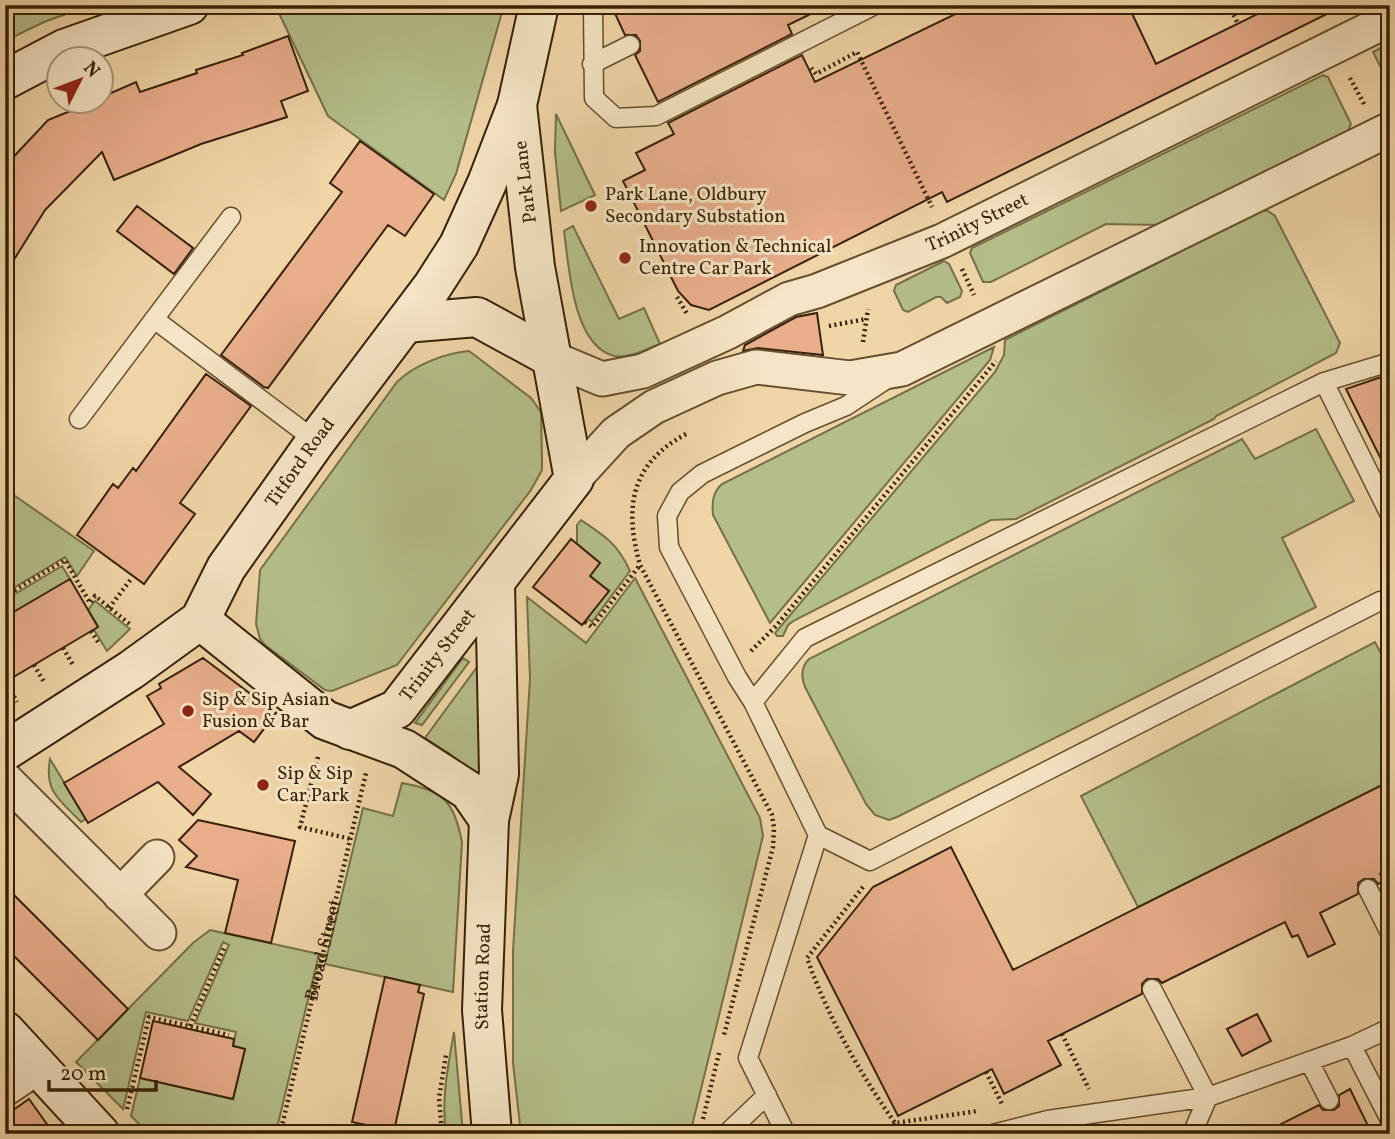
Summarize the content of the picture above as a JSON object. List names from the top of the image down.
{
  "streets": {
    "main road": [
      "Park Lane",
      "Trinity Street",
      "Titford Road",
      "Station Road"
    ],
    "path": ["Broad Street"]
  },
  "crossings": [
    ["Park Lane", "Trinity Street"],
    ["Park Lane", "Titford Road"],
    ["Trinity Street", "Titford Road"],
    ["Trinity Street", "Station Road"]
  ],
  "places": [
    "Park Lane, Oldbury Secondary Substation",
    "Innovation & Technical Centre Car Park",
    "Sip & Sip Asian Fusion & Bar",
    "Sip & Sip Car Park"
  ],
  "scale_bar": "20 m",
  "north": "top right"
}
